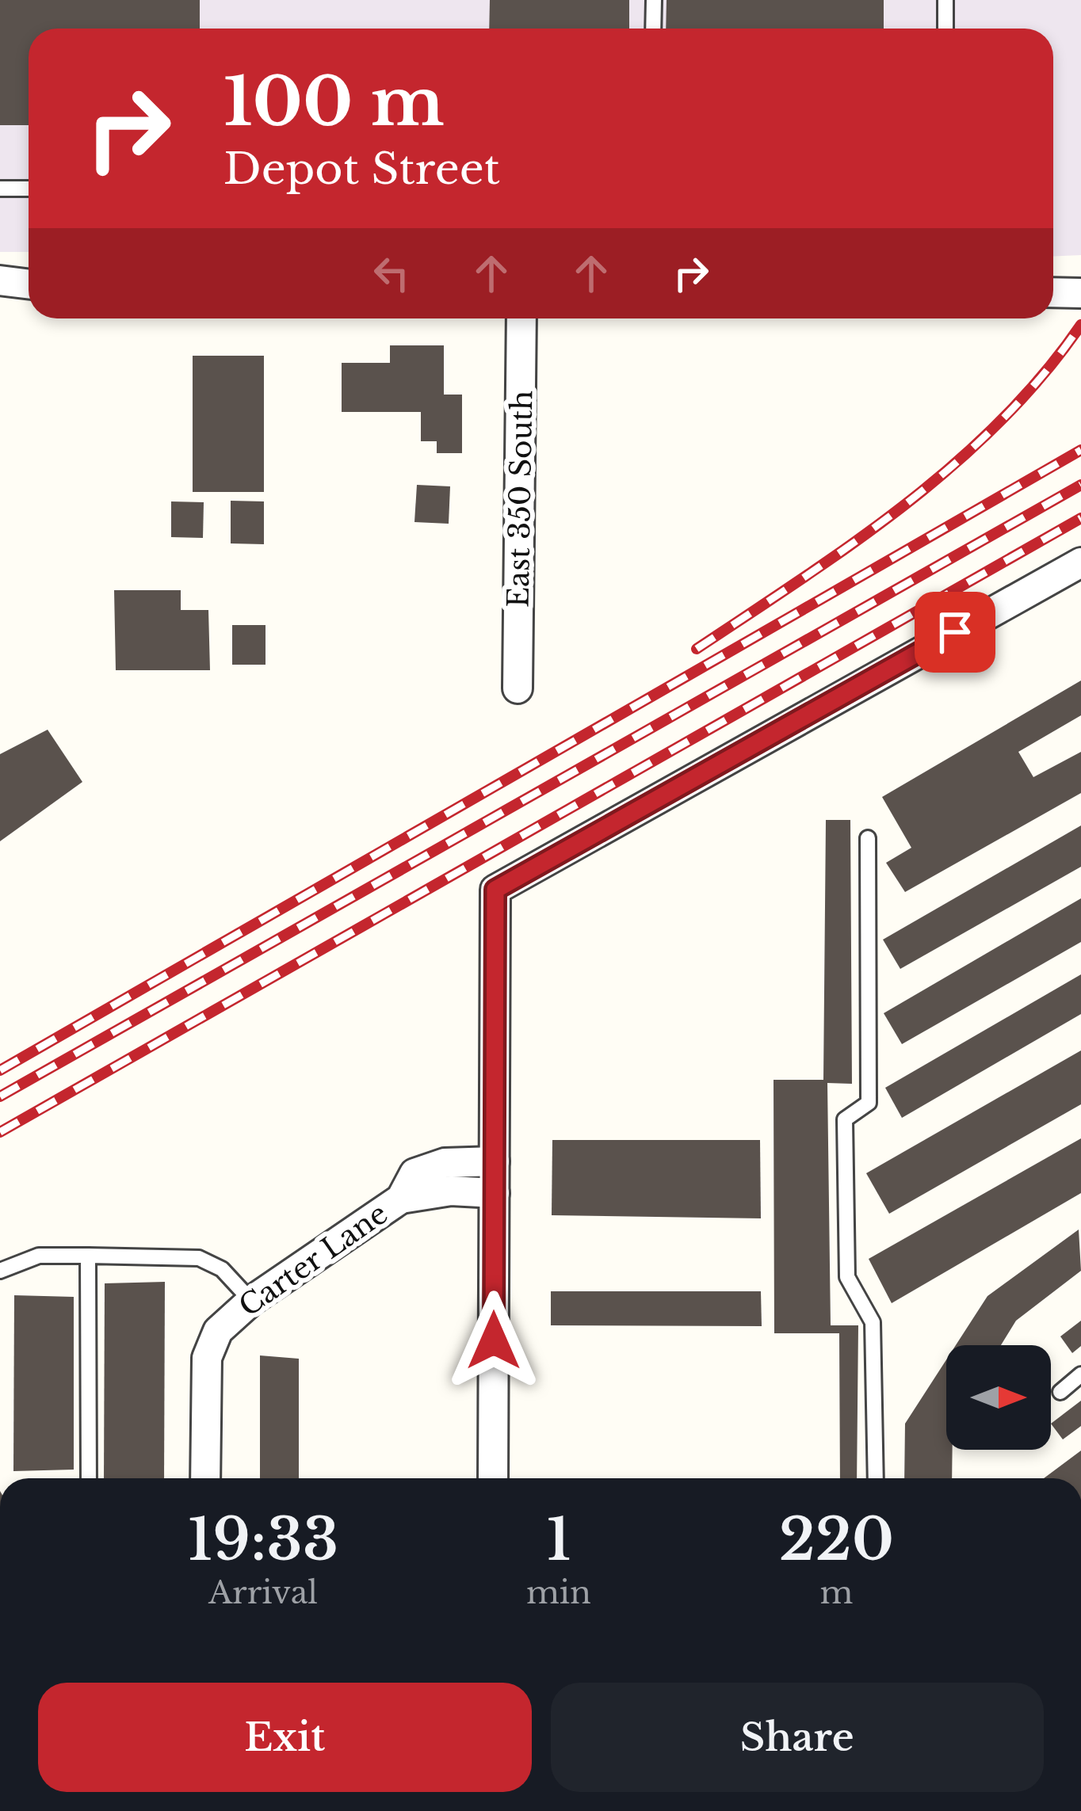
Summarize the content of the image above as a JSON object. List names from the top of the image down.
{
  "streets": {
    "street": ["East 350 South", "Carter Lane"]
  },
  "north": "right",
  "page": {
    "turn": ["100 m", "Depot Street"],
    "eta": [
      "19:33",
      "Arrival",
      "1",
      "min",
      "220",
      "m"
    ],
    "buttons": ["Exit", "Share"]
  }
}
